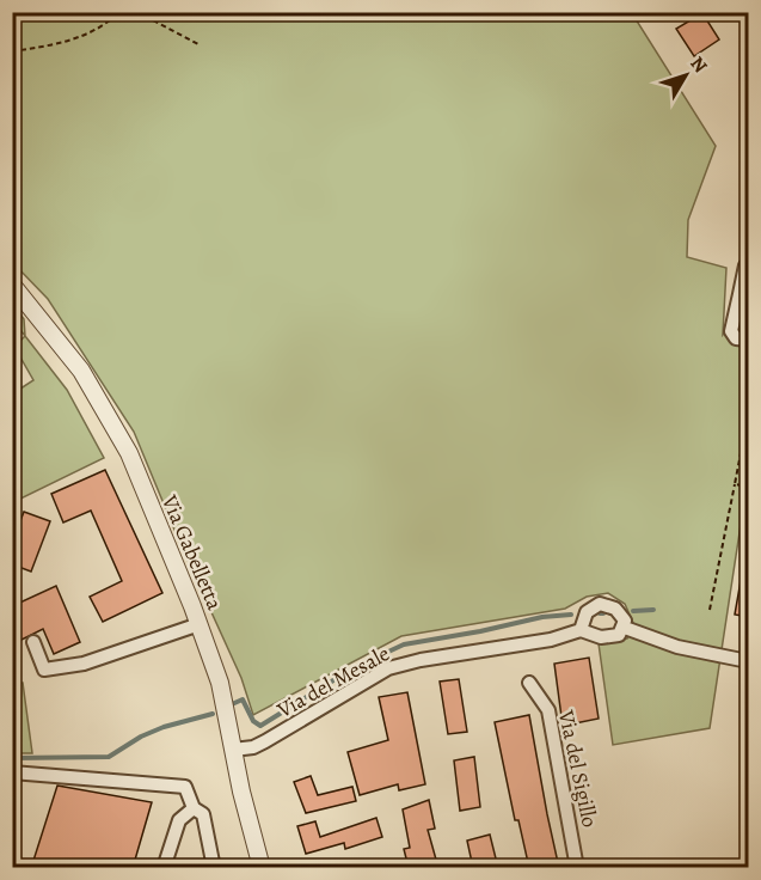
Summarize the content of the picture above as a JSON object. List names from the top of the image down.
{
  "streets": {
    "street": ["Via Gabelletta", "Via del Mesale", "Via del Sigillo"]
  },
  "crossings": [
    ["Via Gabelletta", "Via del Mesale"]
  ],
  "north": "top right"
}
